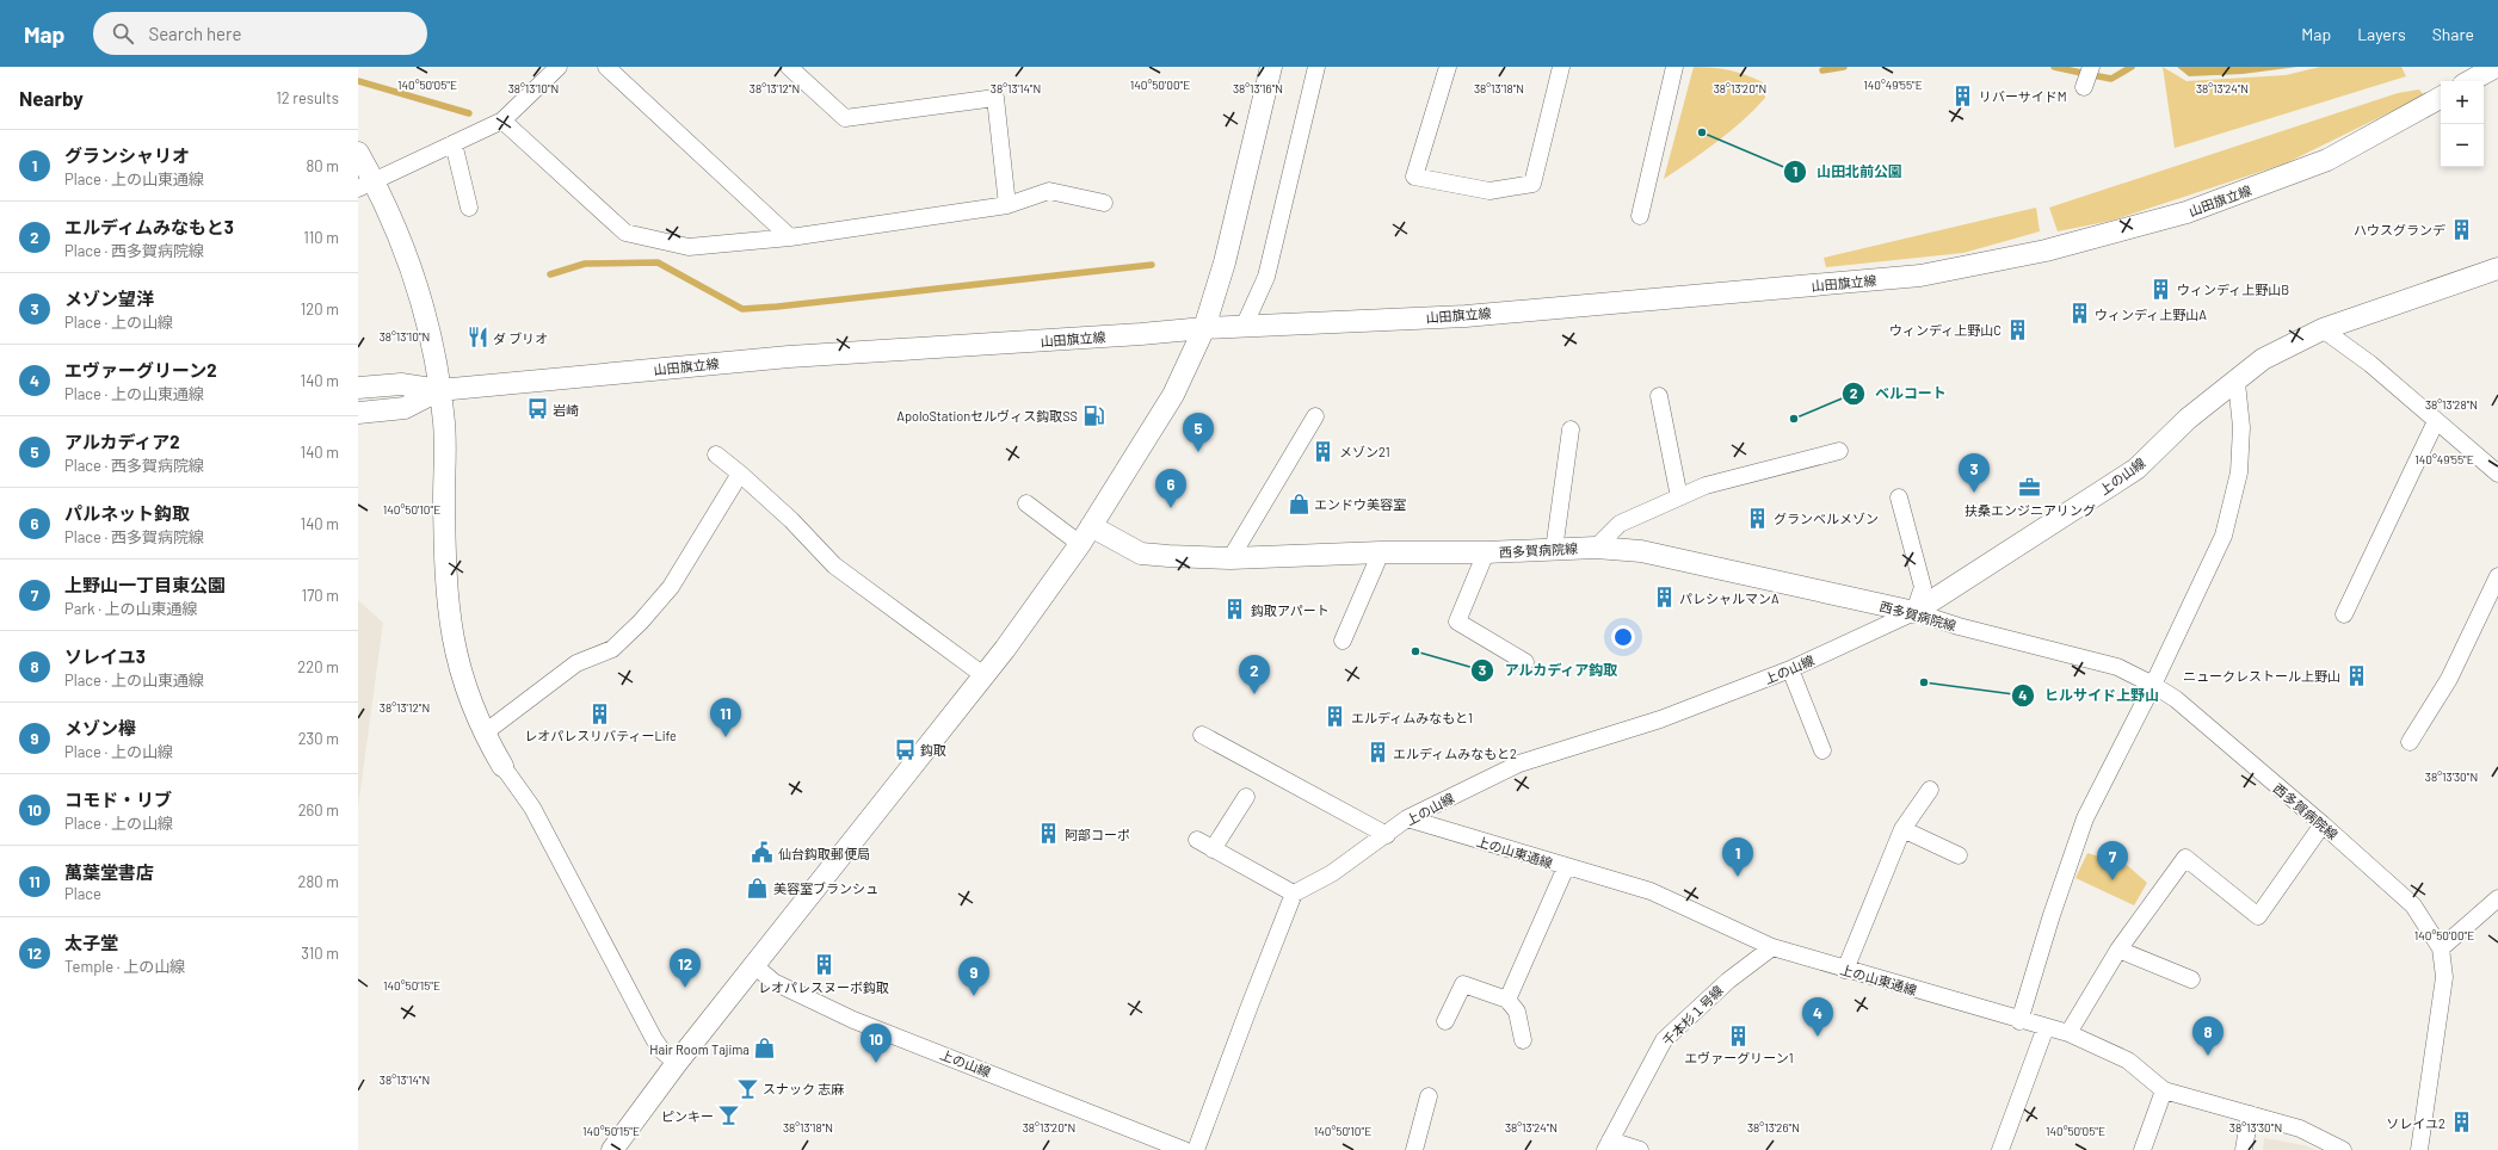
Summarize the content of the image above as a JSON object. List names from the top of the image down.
{
  "streets": {
    "street": [
      "山田旗立線",
      "上の山線",
      "西多賀病院線",
      "上の山東通線",
      "千本杉１号線"
    ]
  },
  "crossings": [
    ["上の山線", "西多賀病院線"],
    ["上の山線", "上の山東通線"],
    ["上の山東通線", "千本杉１号線"]
  ],
  "places": {
    "building": [
      "リバーサイドM",
      "ハウスグランデ",
      "ウィンディ上野山B",
      "ウィンディ上野山A",
      "ウィンディ上野山C",
      "メゾン21",
      "グランベルメゾン",
      "パレシャルマンA",
      "鈎取アパート",
      "ニュークレストール上野山",
      "レオパレスリバティーLife",
      "エルディムみなもと1",
      "エルディムみなもと2",
      "阿部コーポ",
      "レオパレスヌーボ鈎取",
      "エヴァーグリーン1",
      "ソレイユ2"
    ],
    "other": [
      "山田北前公園",
      "ベルコート",
      "アルカディア鈎取",
      "ヒルサイド上野山"
    ],
    "restaurant": ["ダ ブリオ"],
    "bus stop": ["岩崎", "鈎取"],
    "fuel station": ["ApoloStationセルヴィス鈎取SS"],
    "office": ["扶桑エンジニアリング"],
    "shop": ["エンドウ美容室", "美容室ブランシュ", "Hair Room Tajima"],
    "public building": ["仙台鈎取郵便局"],
    "bar": ["スナック 志麻", "ピンキー"]
  },
  "page": {
    "header": "Map",
    "search": "Search here",
    "nav": ["Map", "Layers", "Share"],
    "heading": ["Nearby", "12 results"],
    "map_buttons": ["+", "−"],
    "list": [
      {
        "mark": "1",
        "name": "グランシャリオ",
        "note": "Place · 上の山東通線",
        "value": "80 m"
      },
      {
        "mark": "2",
        "name": "エルディムみなもと3",
        "note": "Place · 西多賀病院線",
        "value": "110 m"
      },
      {
        "mark": "3",
        "name": "メゾン望洋",
        "note": "Place · 上の山線",
        "value": "120 m"
      },
      {
        "mark": "4",
        "name": "エヴァーグリーン2",
        "note": "Place · 上の山東通線",
        "value": "140 m"
      },
      {
        "mark": "5",
        "name": "アルカディア2",
        "note": "Place · 西多賀病院線",
        "value": "140 m"
      },
      {
        "mark": "6",
        "name": "パルネット鈎取",
        "note": "Place · 西多賀病院線",
        "value": "140 m"
      },
      {
        "mark": "7",
        "name": "上野山一丁目東公園",
        "note": "Park · 上の山東通線",
        "value": "170 m"
      },
      {
        "mark": "8",
        "name": "ソレイユ3",
        "note": "Place · 上の山東通線",
        "value": "220 m"
      },
      {
        "mark": "9",
        "name": "メゾン欅",
        "note": "Place · 上の山線",
        "value": "230 m"
      },
      {
        "mark": "10",
        "name": "コモド・リブ",
        "note": "Place · 上の山線",
        "value": "260 m"
      },
      {
        "mark": "11",
        "name": "萬葉堂書店",
        "note": "Place",
        "value": "280 m"
      },
      {
        "mark": "12",
        "name": "太子堂",
        "note": "Temple · 上の山線",
        "value": "310 m"
      }
    ],
    "pins": [
      "5",
      "3",
      "6",
      "2",
      "11",
      "1",
      "7",
      "12",
      "9",
      "4",
      "8",
      "10"
    ]
  },
  "coordinates": [
    "140°50'05\"E",
    "140°50'00\"E",
    "140°49'55\"E",
    "38°13'10\"N",
    "38°13'14\"N",
    "38°13'12\"N",
    "38°13'16\"N",
    "38°13'18\"N",
    "38°13'20\"N",
    "38°13'24\"N",
    "38°13'28\"N",
    "140°50'10\"E",
    "38°13'30\"N",
    "140°50'15\"E",
    "38°13'26\"N"
  ]
}
